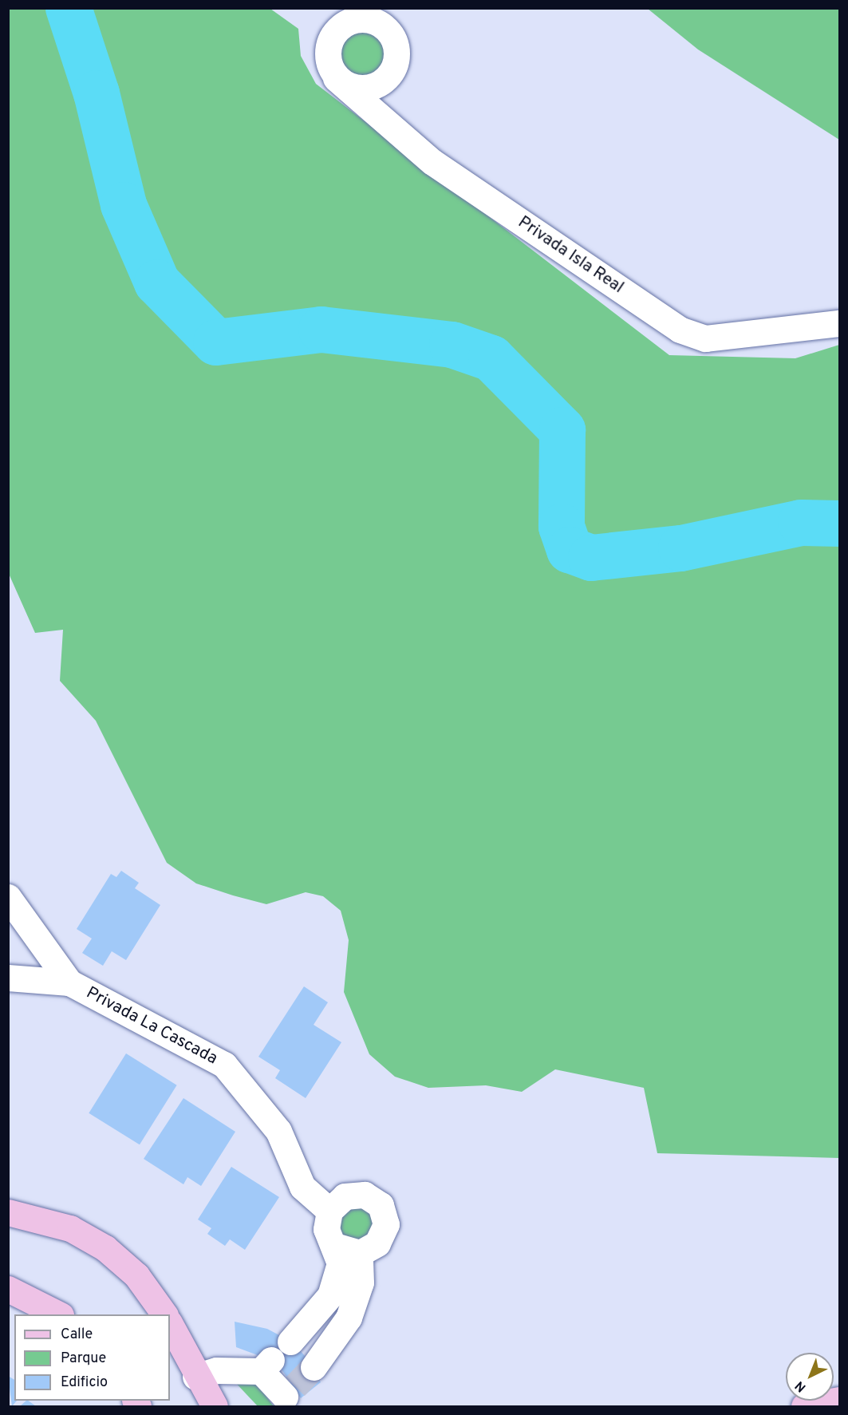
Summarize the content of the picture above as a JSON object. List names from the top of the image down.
{
  "streets": {
    "street": ["Privada Isla Real", "Privada La Cascada"]
  },
  "legend": ["Calle", "Parque", "Edificio"],
  "north": "bottom left"
}
